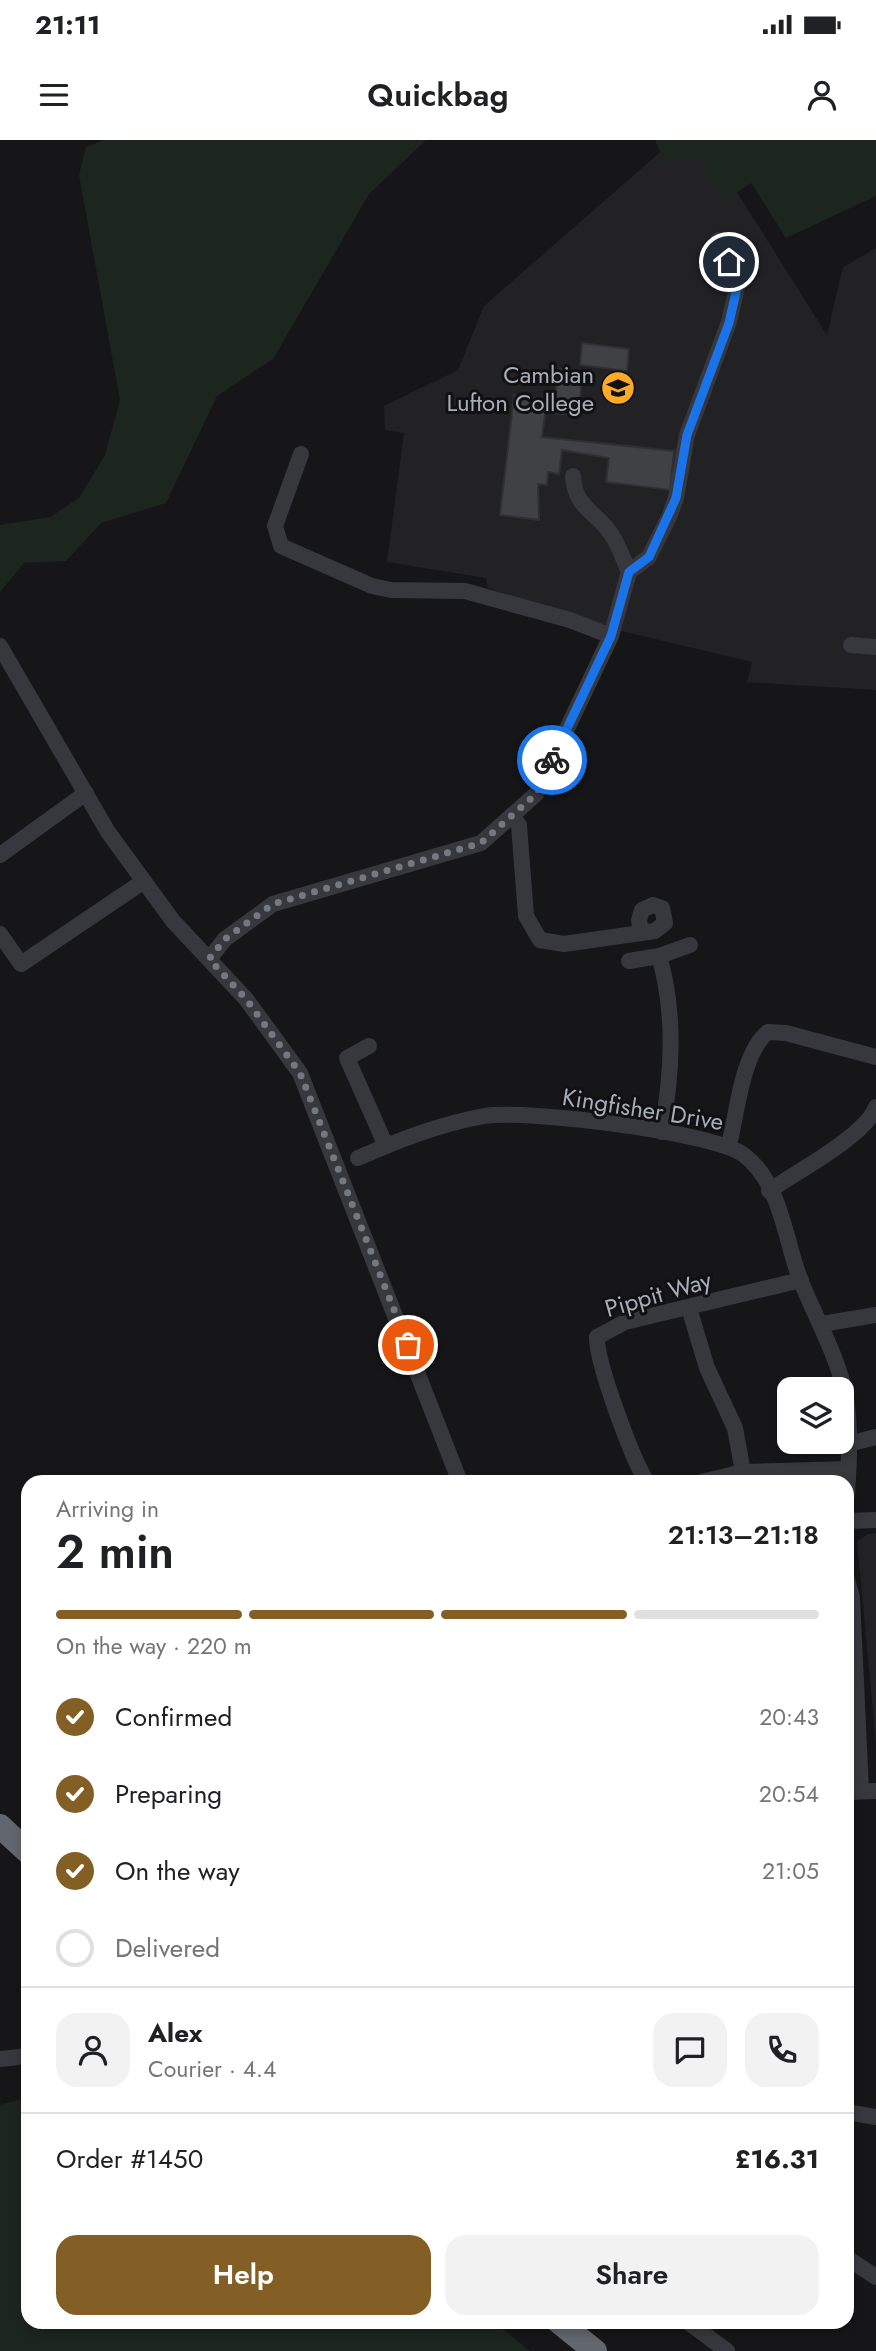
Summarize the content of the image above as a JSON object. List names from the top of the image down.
{
  "streets": {
    "street": ["Kingfisher Drive", "Pippit Way"]
  },
  "crossings": [
    ["Kingfisher Drive", "Pippit Way"]
  ],
  "places": {
    "school or university": ["Cambian Lufton College"]
  },
  "page": {
    "status": "21:11",
    "header": "Quickbag",
    "heading": ["2 min", "Arriving in", "21:13–21:18"],
    "panel": [
      "Alex",
      "Courier · 4.4",
      "Order #1450",
      "£16.31"
    ],
    "bar": "On the way · 220 m",
    "list": [
      ["Confirmed", "20:43"],
      ["Preparing", "20:54"],
      ["On the way", "21:05"],
      "Delivered"
    ],
    "buttons": ["Help", "Share"]
  }
}
